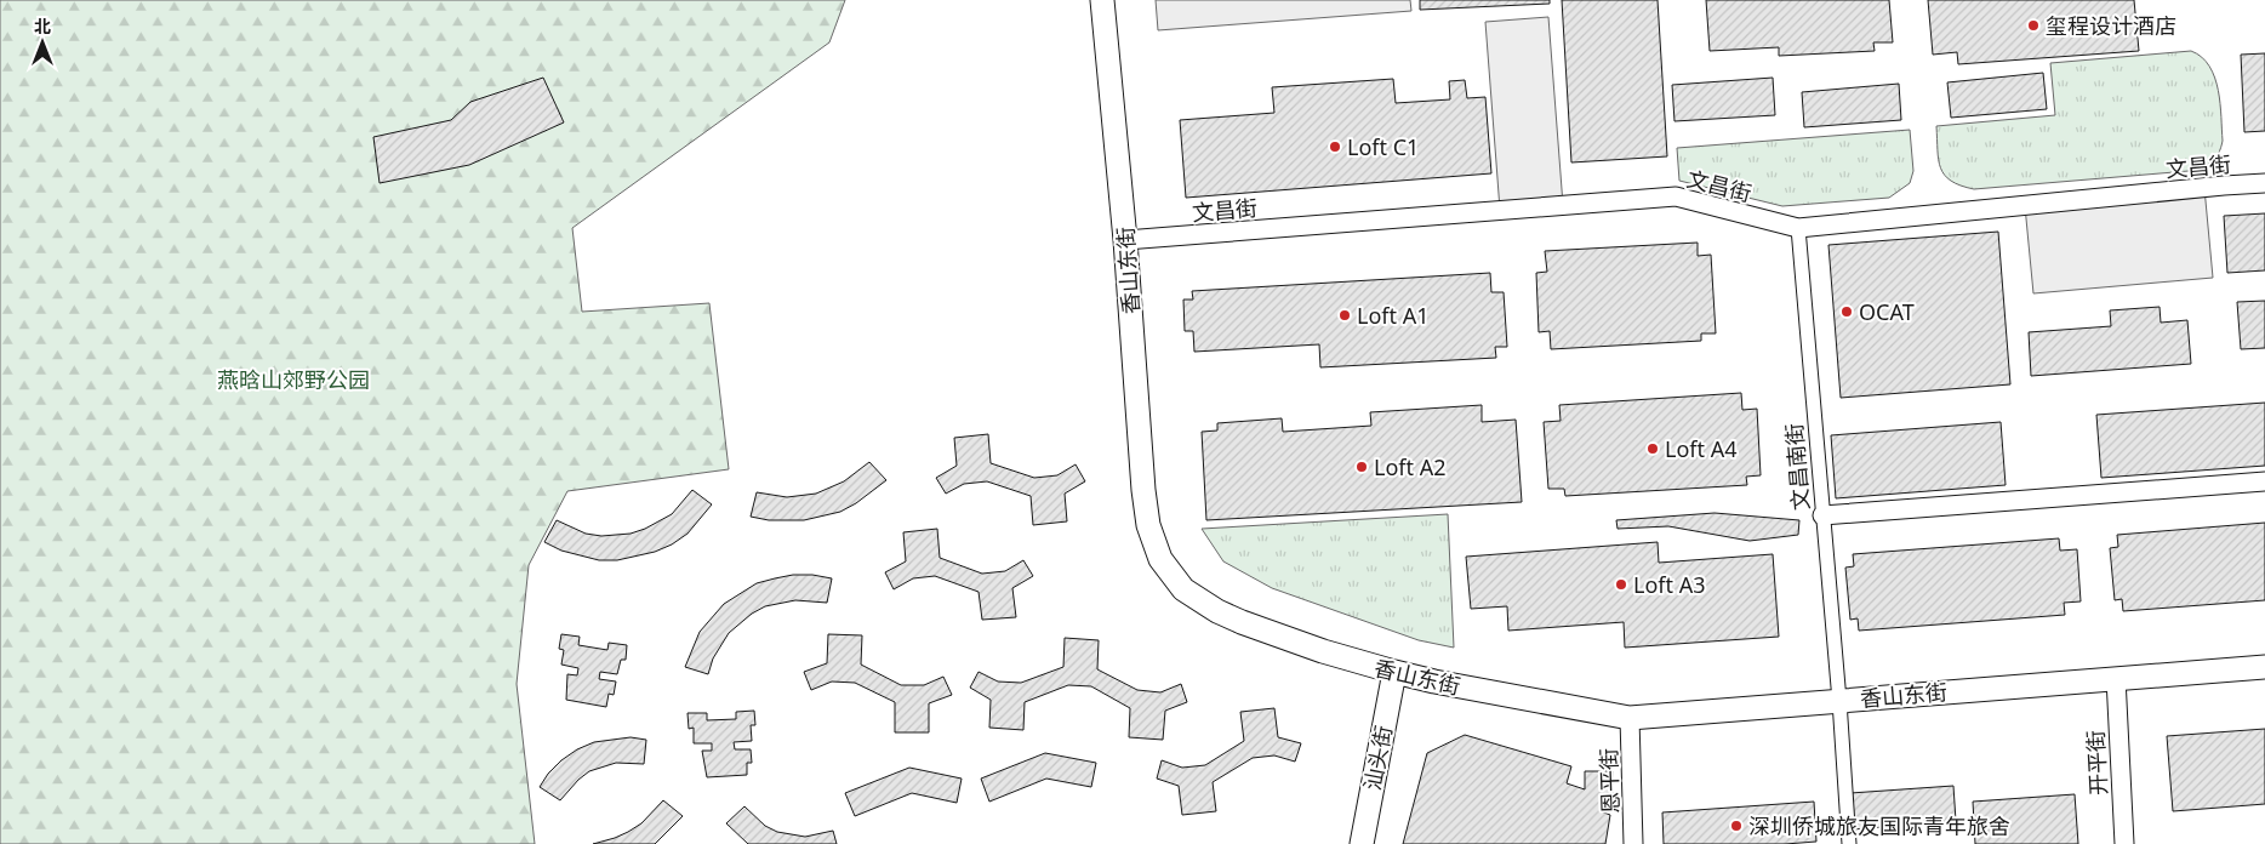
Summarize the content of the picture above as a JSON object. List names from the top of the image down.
{
  "streets": {
    "street": [
      "文昌街",
      "香山东街",
      "文昌南街",
      "汕头街",
      "开平街",
      "恩平街"
    ]
  },
  "crossings": [
    ["文昌街", "香山东街"],
    ["文昌街", "文昌南街"],
    ["香山东街", "文昌南街"],
    ["香山东街", "汕头街"],
    ["香山东街", "开平街"],
    ["香山东街", "恩平街"]
  ],
  "parks": ["燕晗山郊野公园"],
  "places": [
    "玺程设计酒店",
    "Loft C1",
    "OCAT",
    "Loft A1",
    "Loft A4",
    "Loft A2",
    "Loft A3",
    "深圳侨城旅友国际青年旅舍"
  ],
  "north": "top"
}
